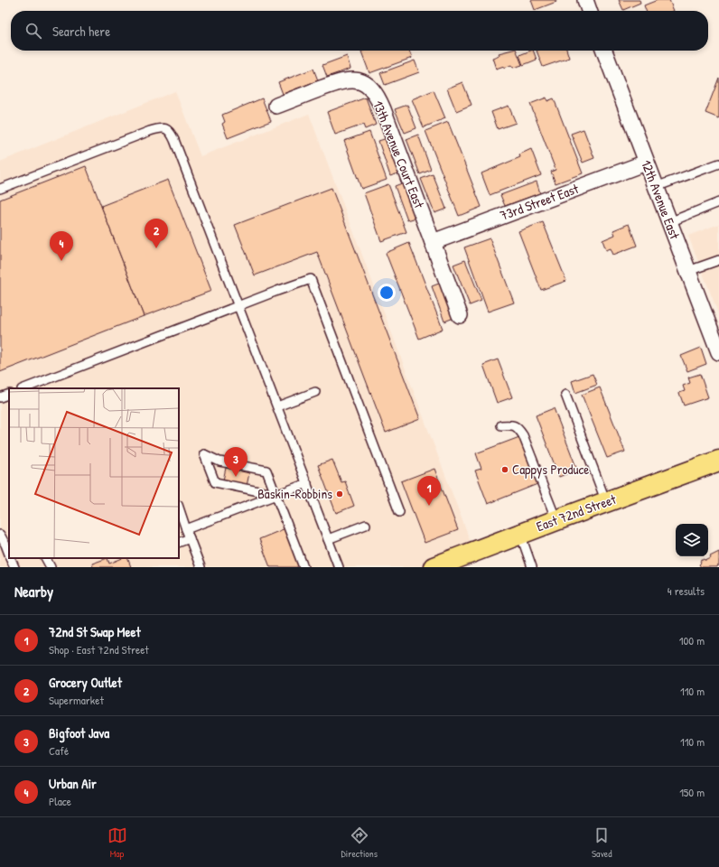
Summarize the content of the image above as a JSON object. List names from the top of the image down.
{
  "streets": {
    "main road": ["East 72nd Street"],
    "street": ["13th Avenue Court East", "12th Avenue East", "73rd Street East"]
  },
  "crossings": [
    ["13th Avenue Court East", "73rd Street East"],
    ["12th Avenue East", "73rd Street East"]
  ],
  "places": ["Cappys Produce", "Baskin-Robbins"],
  "page": {
    "search": "Search here",
    "pins": [
      "2",
      "4",
      "3",
      "1"
    ],
    "heading": ["Nearby", "4 results"],
    "list": [
      {
        "mark": "1",
        "name": "72nd St Swap Meet",
        "note": "Shop · East 72nd Street",
        "value": "100 m"
      },
      {
        "mark": "2",
        "name": "Grocery Outlet",
        "note": "Supermarket",
        "value": "110 m"
      },
      {
        "mark": "3",
        "name": "Bigfoot Java",
        "note": "Café",
        "value": "110 m"
      },
      {
        "mark": "4",
        "name": "Urban Air",
        "note": "Place",
        "value": "150 m"
      }
    ],
    "nav": ["Map", "Directions", "Saved"]
  }
}
